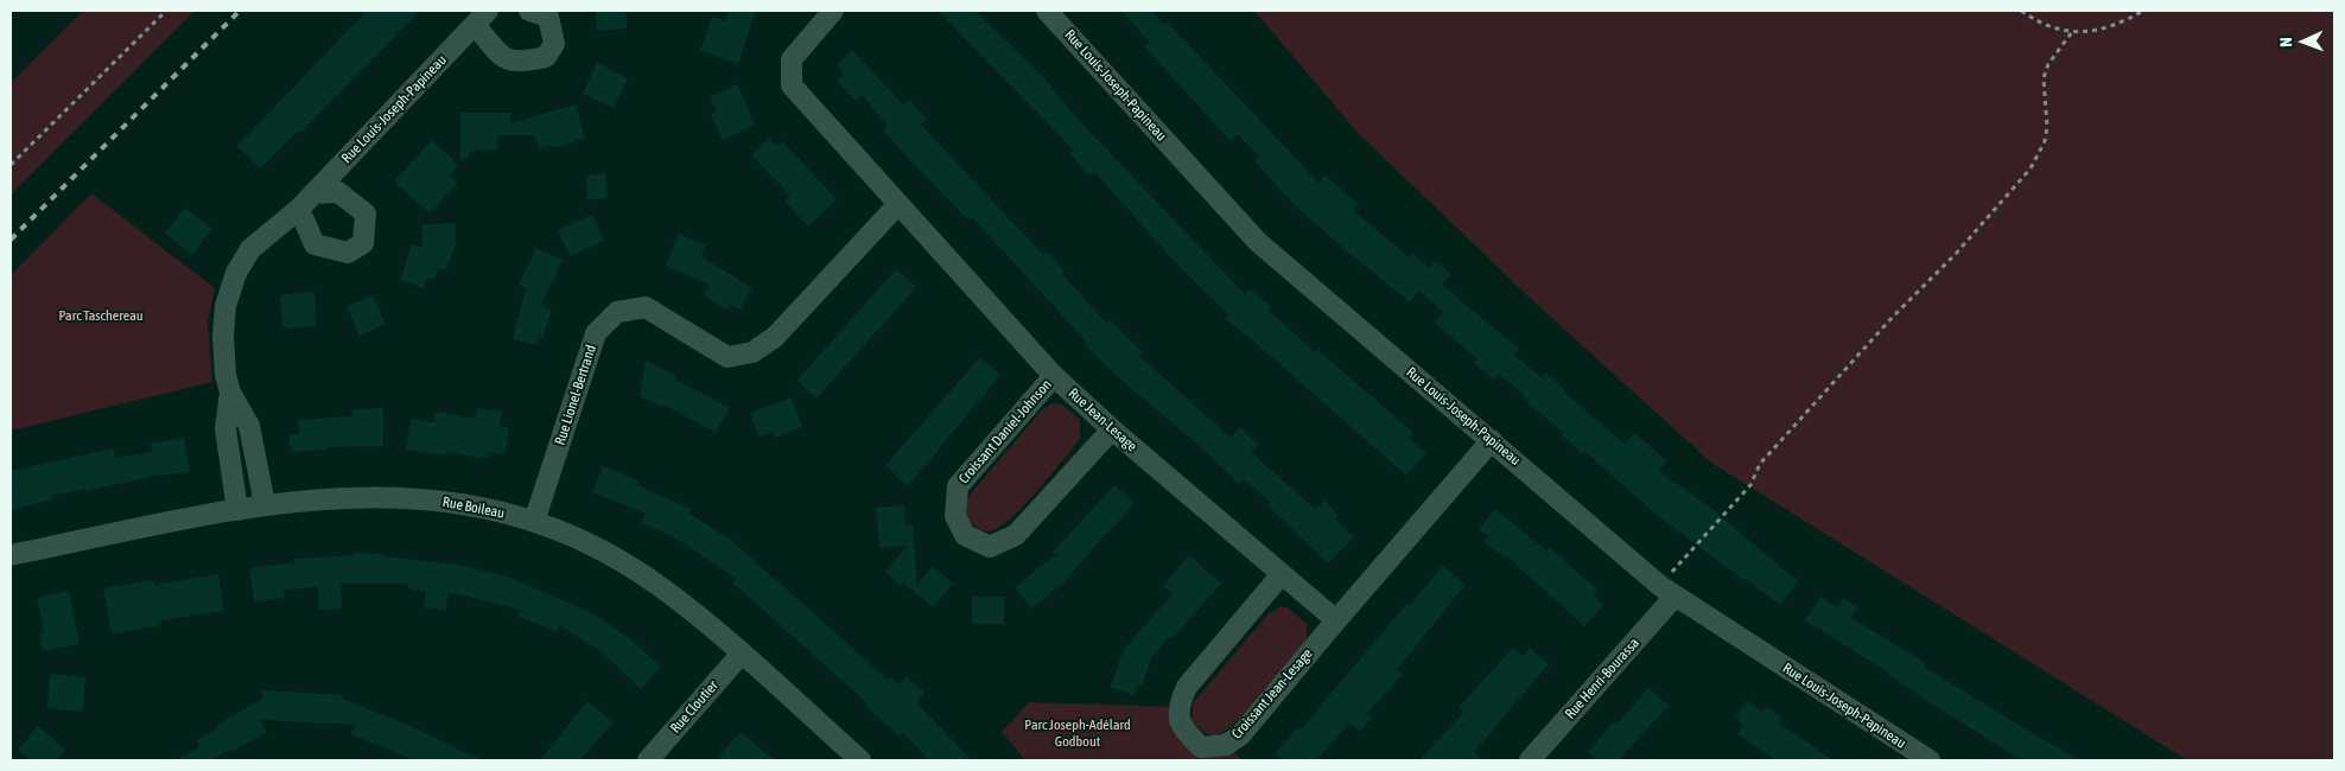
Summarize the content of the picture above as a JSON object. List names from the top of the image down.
{
  "streets": {
    "street": [
      "Rue Louis-Joseph-Papineau",
      "Rue Lionel-Bertrand",
      "Rue Jean-Lesage",
      "Croissant Daniel-Johnson",
      "Rue Boileau",
      "Rue Henri-Bourassa",
      "Croissant Jean-Lesage",
      "Rue Cloutier"
    ]
  },
  "crossings": [
    ["Rue Louis-Joseph-Papineau", "Rue Boileau"],
    ["Rue Louis-Joseph-Papineau", "Rue Henri-Bourassa"],
    ["Rue Lionel-Bertrand", "Rue Jean-Lesage"],
    ["Rue Lionel-Bertrand", "Rue Boileau"],
    ["Rue Jean-Lesage", "Croissant Daniel-Johnson"],
    ["Rue Jean-Lesage", "Croissant Jean-Lesage"],
    ["Rue Boileau", "Rue Cloutier"]
  ],
  "parks": ["Parc Taschereau", "Parc Joseph-Adélard Godbout"],
  "north": "left"
}
